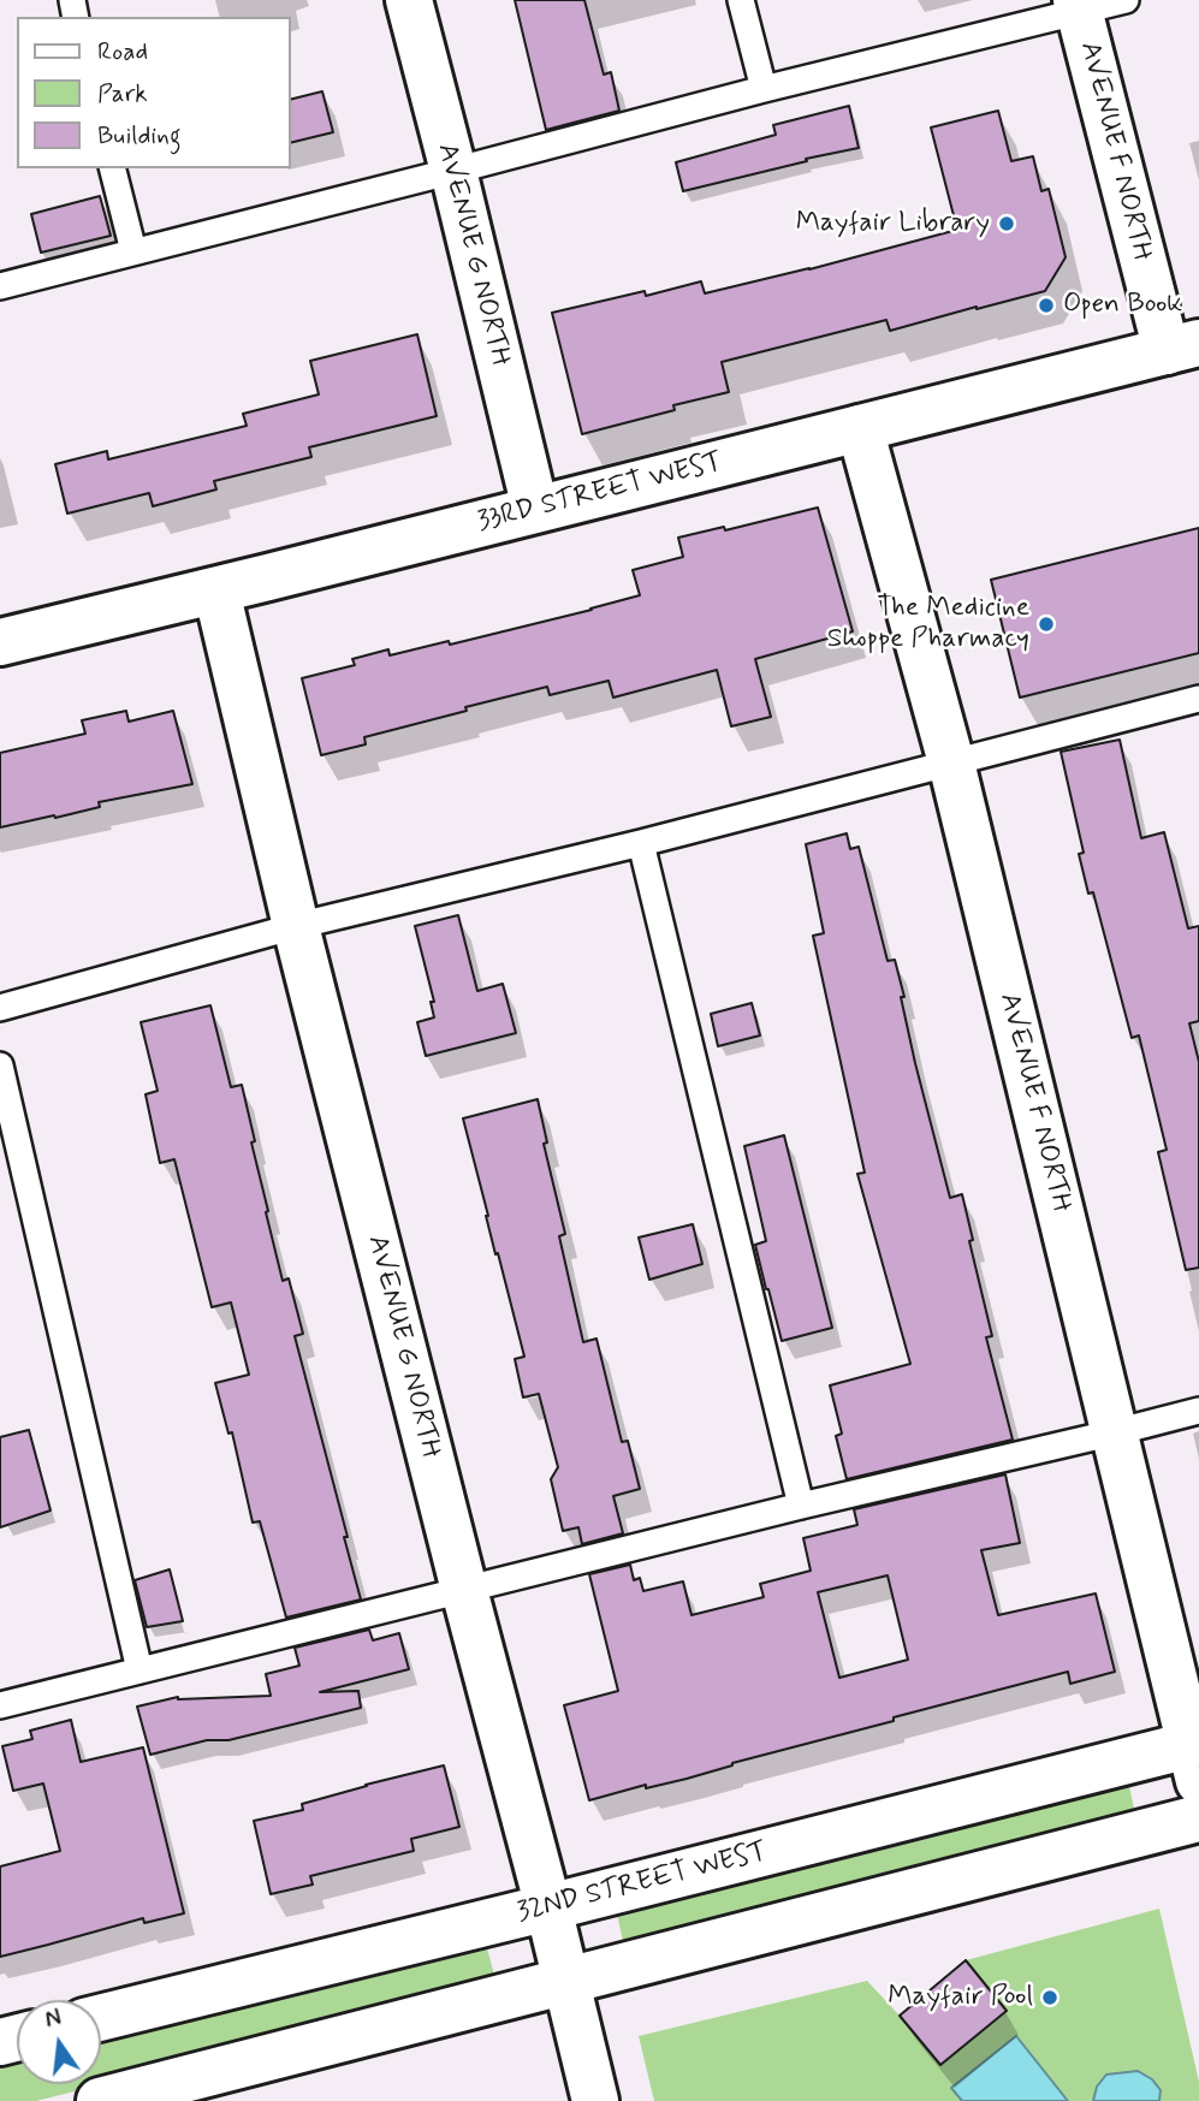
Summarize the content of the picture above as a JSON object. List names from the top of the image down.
{
  "streets": {
    "street": [
      "AVENUE F NORTH",
      "AVENUE G NORTH",
      "33RD STREET WEST",
      "32ND STREET WEST"
    ]
  },
  "crossings": [
    ["AVENUE F NORTH", "33RD STREET WEST"],
    ["AVENUE F NORTH", "32ND STREET WEST"],
    ["AVENUE G NORTH", "33RD STREET WEST"],
    ["AVENUE G NORTH", "32ND STREET WEST"]
  ],
  "places": [
    "Mayfair Library",
    "Open Book",
    "The Medicine Shoppe Pharmacy",
    "Mayfair Pool"
  ],
  "legend": ["Road", "Park", "Building"],
  "north": "top"
}
